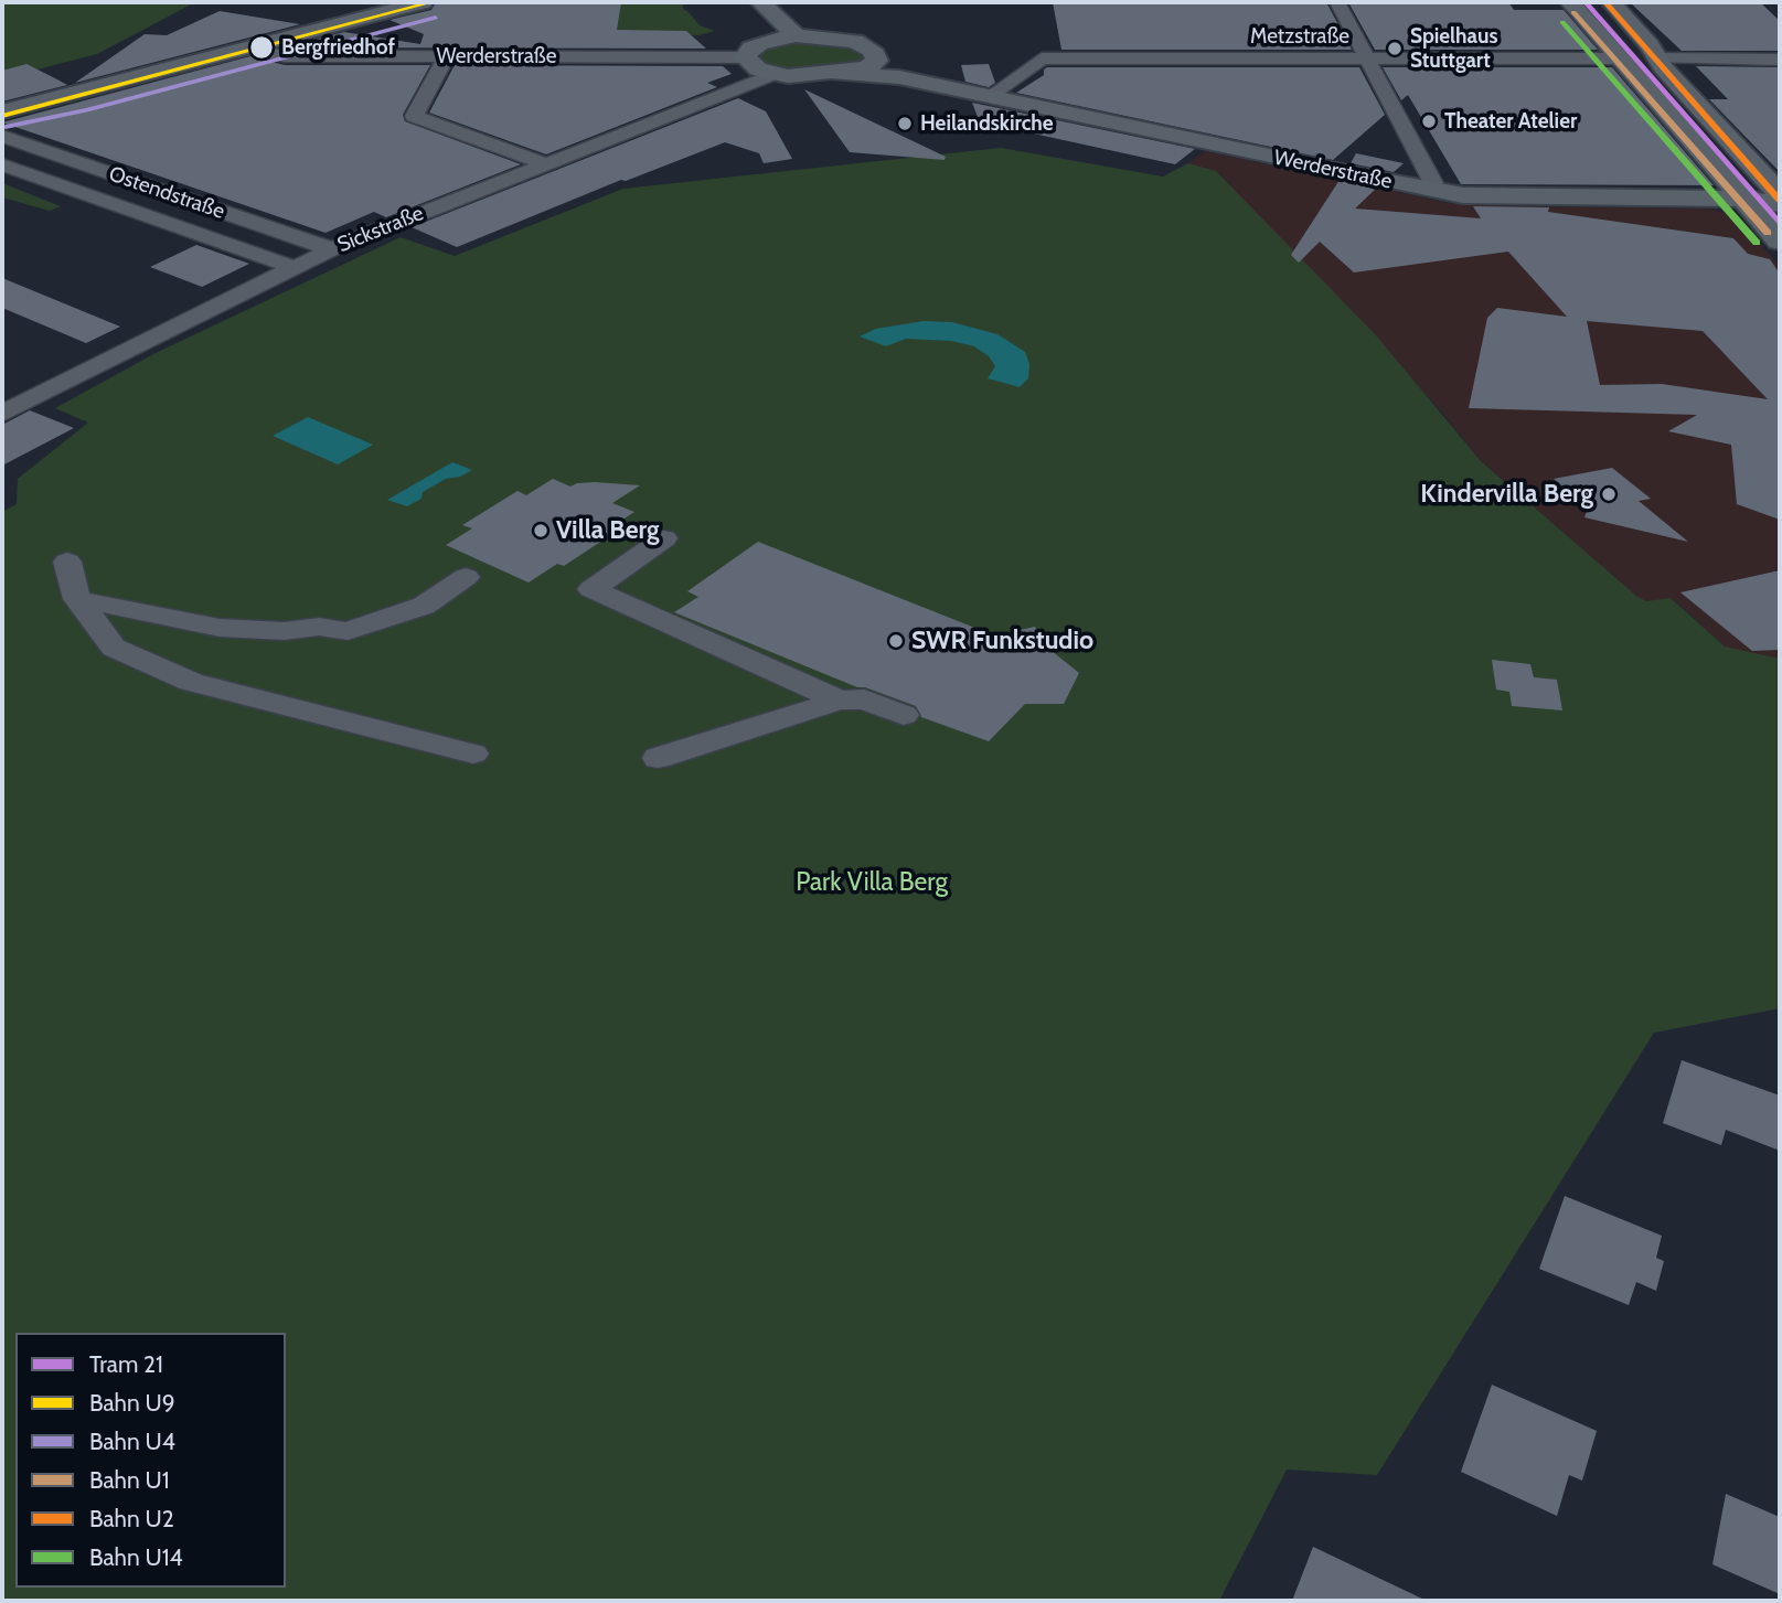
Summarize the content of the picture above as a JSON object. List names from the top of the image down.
{
  "streets": {
    "street": [
      "Metzstraße",
      "Werderstraße",
      "Ostendstraße",
      "Sickstraße"
    ]
  },
  "crossings": [
    ["Metzstraße", "Werderstraße"],
    ["Werderstraße", "Sickstraße"],
    ["Ostendstraße", "Sickstraße"]
  ],
  "parks": ["Park Villa Berg"],
  "places": [
    "Bergfriedhof",
    "Spielhaus Stuttgart",
    "Theater Atelier",
    "Heilandskirche",
    "Kindervilla Berg",
    "Villa Berg",
    "SWR Funkstudio"
  ],
  "lines": [
    "tram line 21",
    "rail line U9",
    "rail line U2",
    "rail line U1",
    "rail line U4",
    "rail line U14"
  ],
  "legend": [
    "Tram 21",
    "Bahn U9",
    "Bahn U4",
    "Bahn U1",
    "Bahn U2",
    "Bahn U14"
  ]
}
